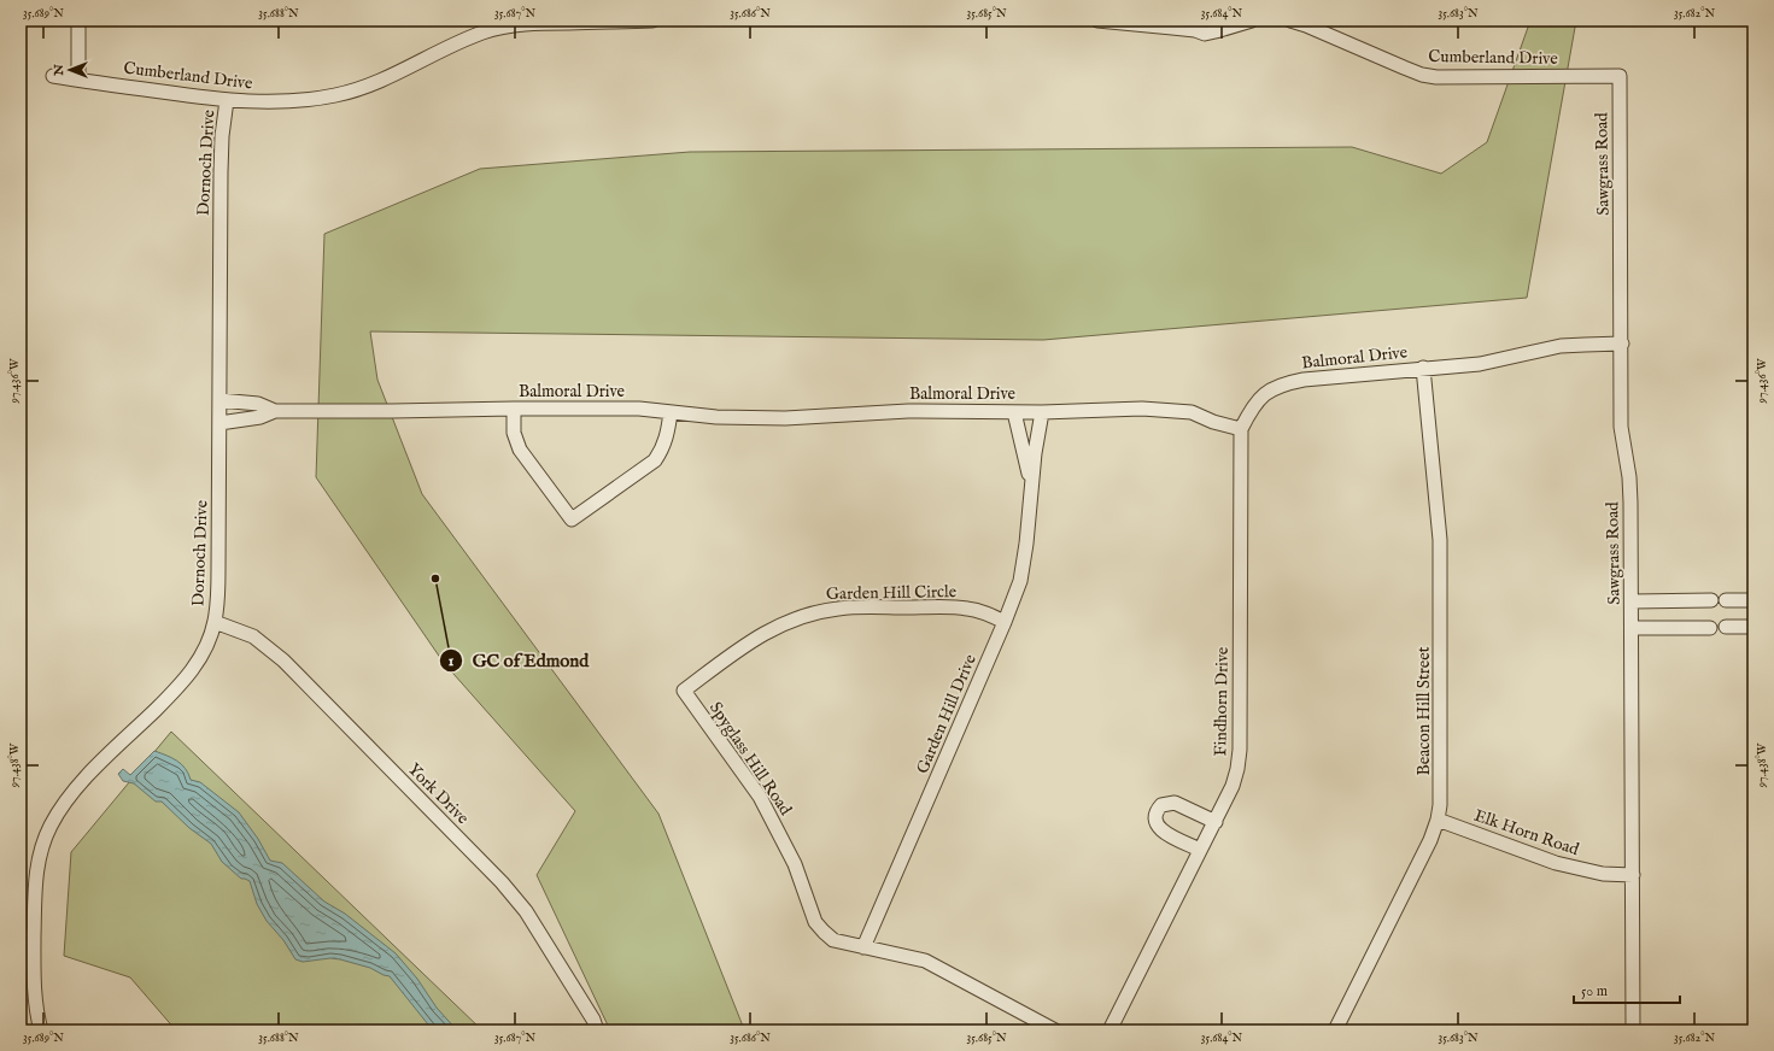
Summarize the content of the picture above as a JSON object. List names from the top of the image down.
{
  "streets": {
    "street": [
      "Cumberland Drive",
      "Dornoch Drive",
      "Sawgrass Road",
      "Balmoral Drive",
      "Garden Hill Circle",
      "Findhorn Drive",
      "Beacon Hill Street",
      "Garden Hill Drive",
      "Spyglass Hill Road",
      "York Drive",
      "Elk Horn Road"
    ]
  },
  "crossings": [
    ["Cumberland Drive", "Dornoch Drive"],
    ["Cumberland Drive", "Sawgrass Road"],
    ["Dornoch Drive", "Balmoral Drive"],
    ["Dornoch Drive", "York Drive"],
    ["Sawgrass Road", "Balmoral Drive"],
    ["Sawgrass Road", "Elk Horn Road"],
    ["Balmoral Drive", "Findhorn Drive"],
    ["Balmoral Drive", "Beacon Hill Street"],
    ["Balmoral Drive", "Garden Hill Drive"],
    ["Garden Hill Circle", "Garden Hill Drive"],
    ["Garden Hill Circle", "Spyglass Hill Road"],
    ["Beacon Hill Street", "Elk Horn Road"],
    ["Garden Hill Drive", "Spyglass Hill Road"]
  ],
  "places": ["GC of Edmond"],
  "scale_bar": "50 m",
  "north": "left",
  "coordinates": [
    "35.689°N",
    "35.688°N",
    "35.687°N",
    "35.686°N",
    "35.685°N",
    "35.684°N",
    "35.683°N",
    "35.682°N",
    "97.436°W",
    "97.438°W"
  ]
}
